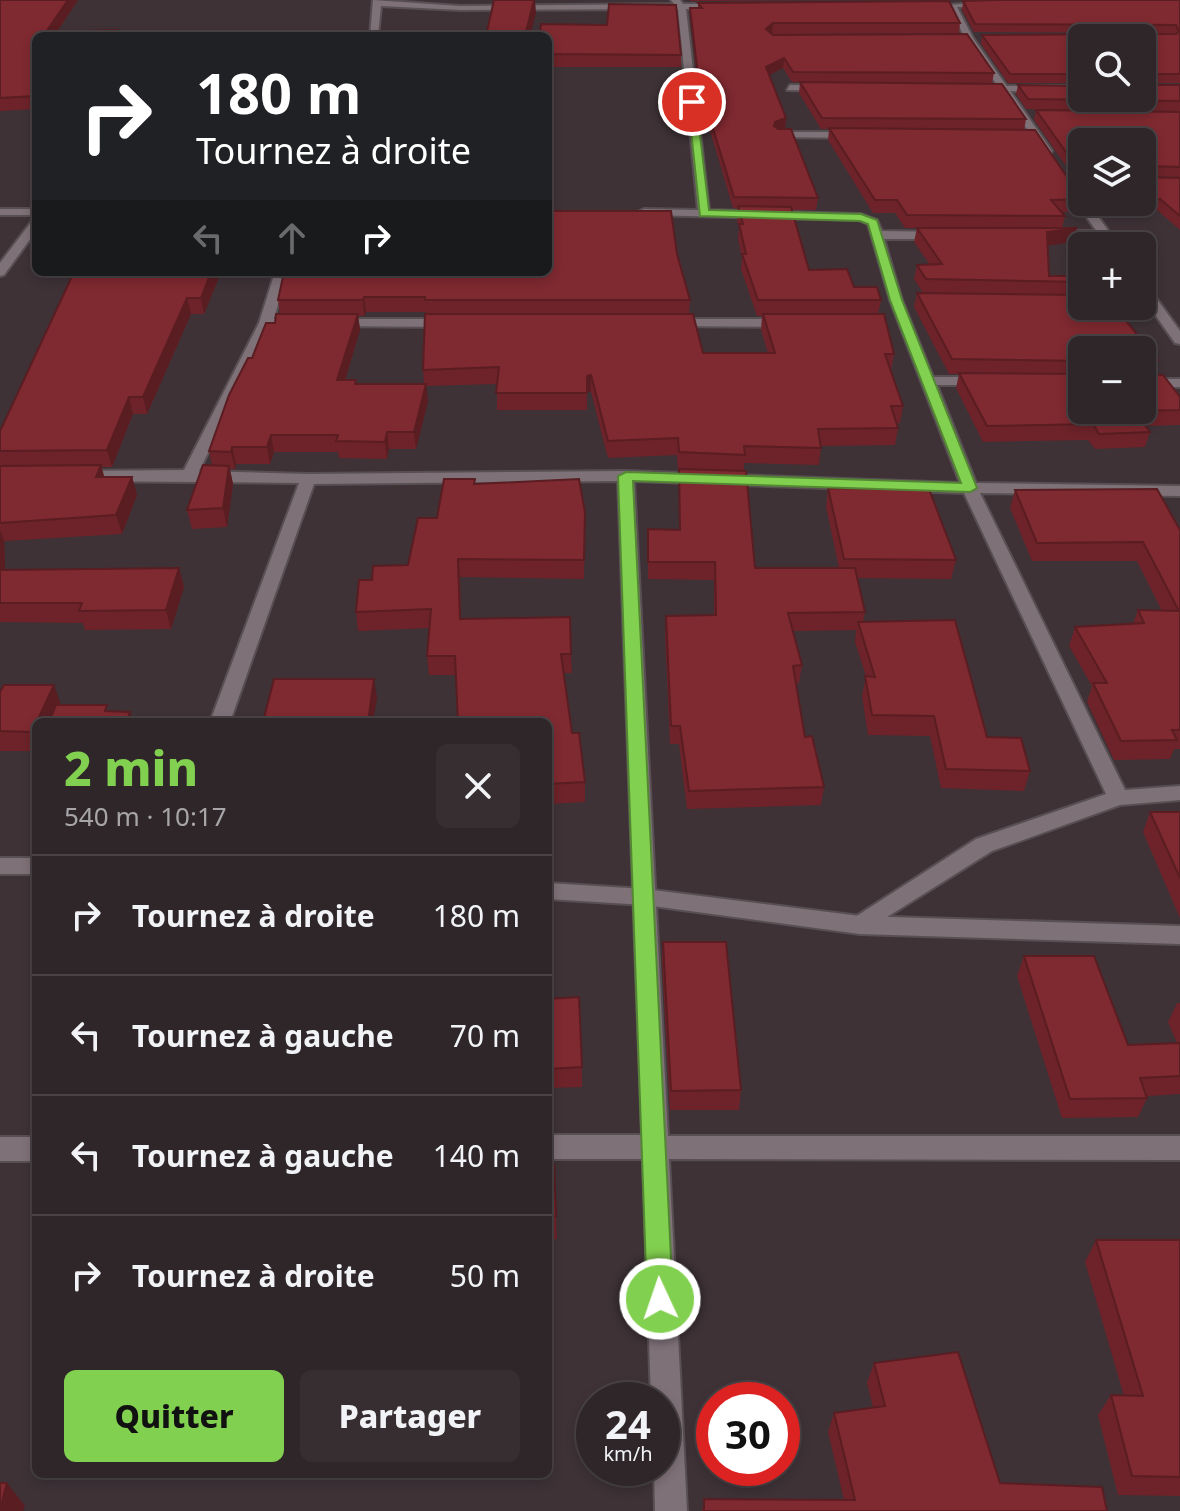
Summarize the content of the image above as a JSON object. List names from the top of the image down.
{
  "page": {
    "map_buttons": ["+", "−"],
    "turn": ["180 m", "Tournez à droite"],
    "heading": ["2 min", "540 m · 10:17"],
    "list": [
      {
        "name": "Tournez à droite",
        "value": "180 m"
      },
      {
        "name": "Tournez à gauche",
        "value": "70 m"
      },
      {
        "name": "Tournez à gauche",
        "value": "140 m"
      },
      {
        "name": "Tournez à droite",
        "value": "50 m"
      }
    ],
    "buttons": ["Quitter", "Partager"],
    "speed": "24 km/h",
    "limit": "30"
  }
}
